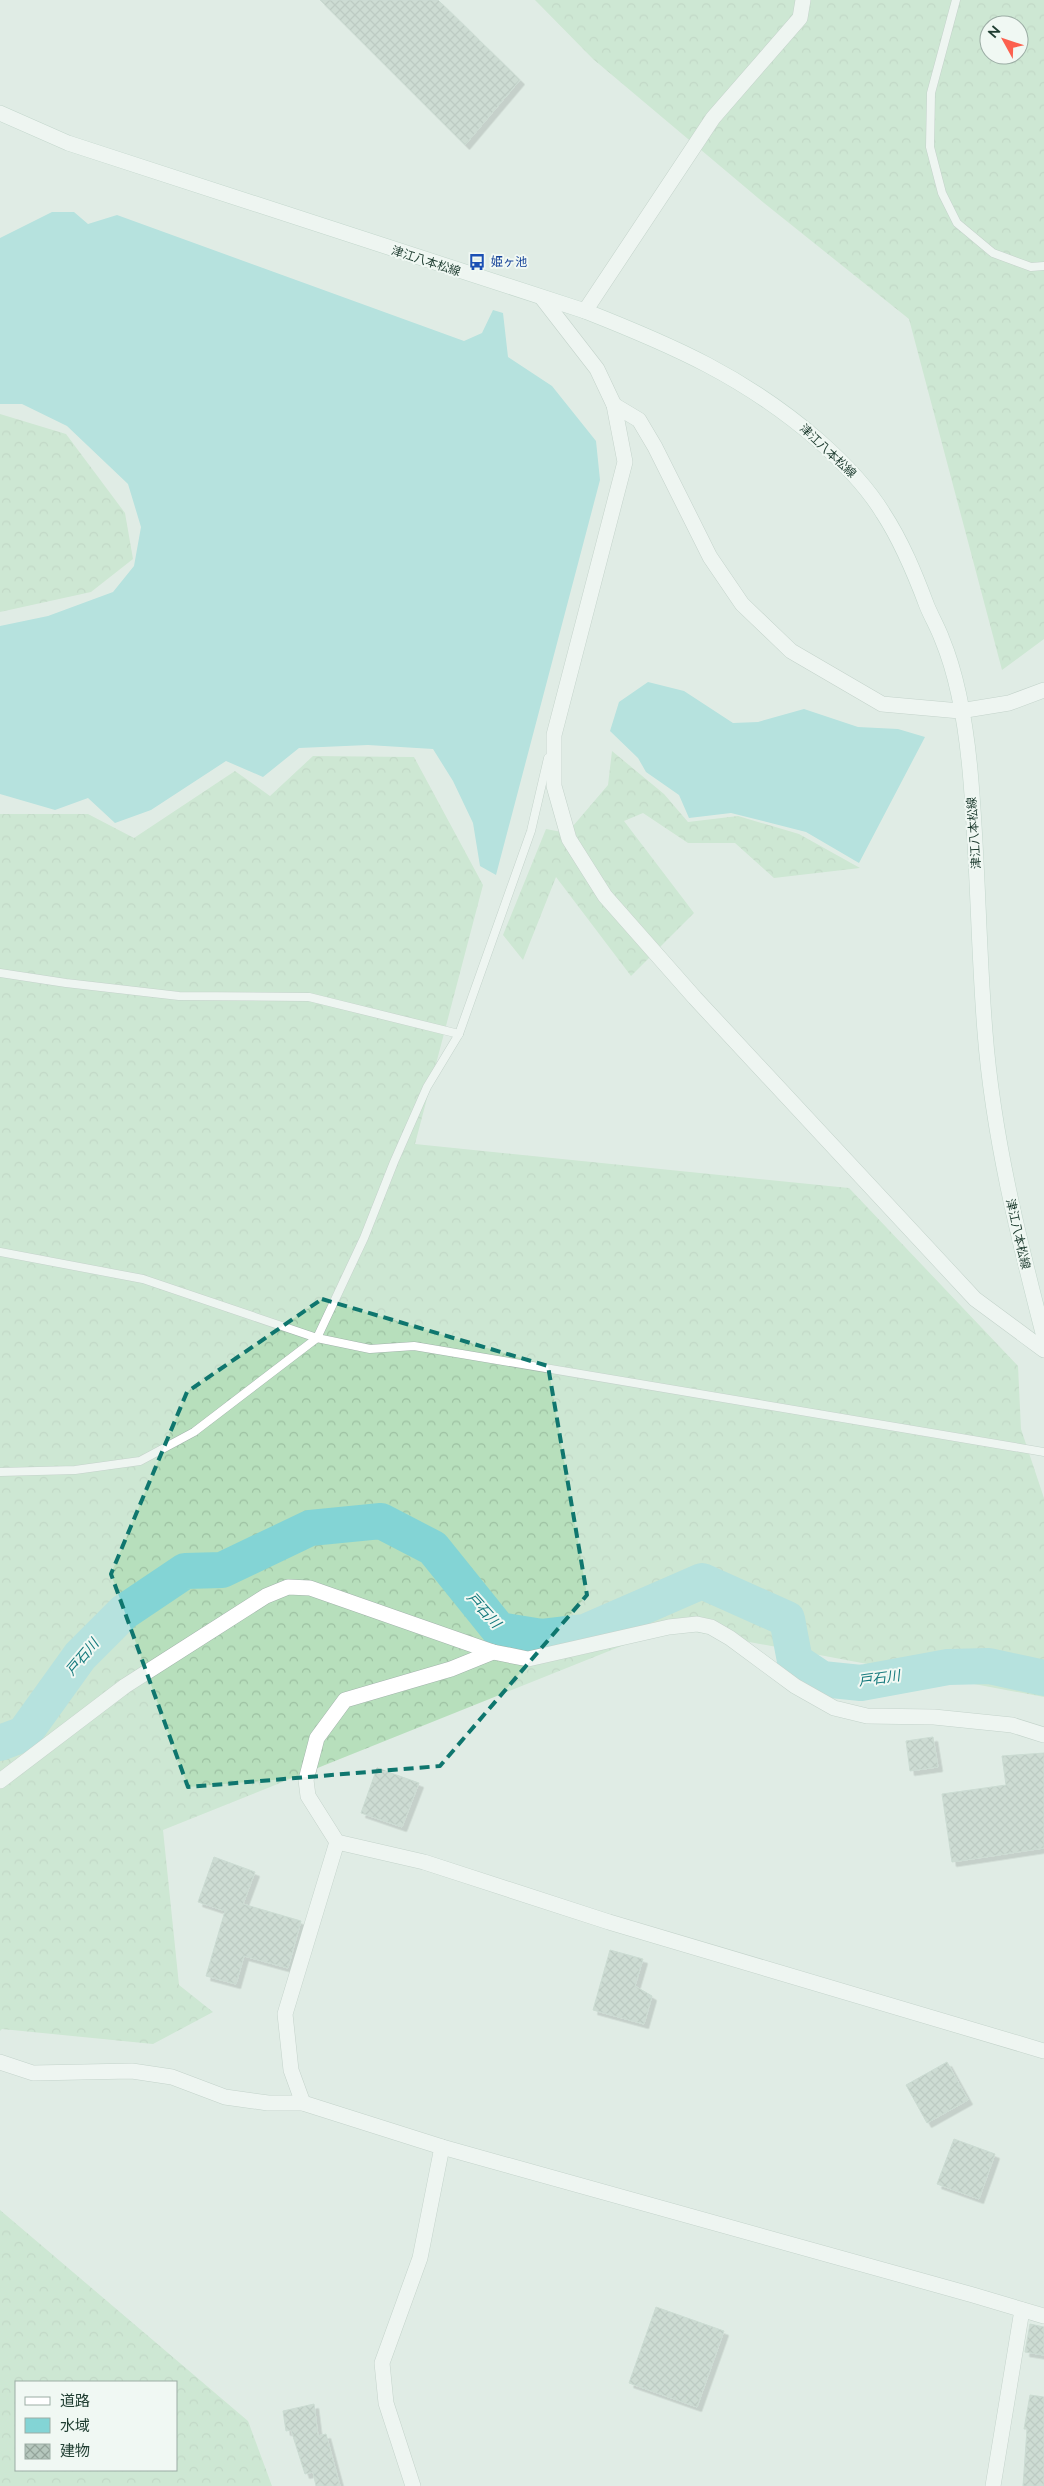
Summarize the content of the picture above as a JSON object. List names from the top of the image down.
{
  "streets": {
    "street": ["津江八本松線"]
  },
  "water": ["戸石川"],
  "places": {
    "bus stop": ["姫ヶ池"]
  },
  "legend": ["道路", "水域", "建物"],
  "north": "top left"
}
